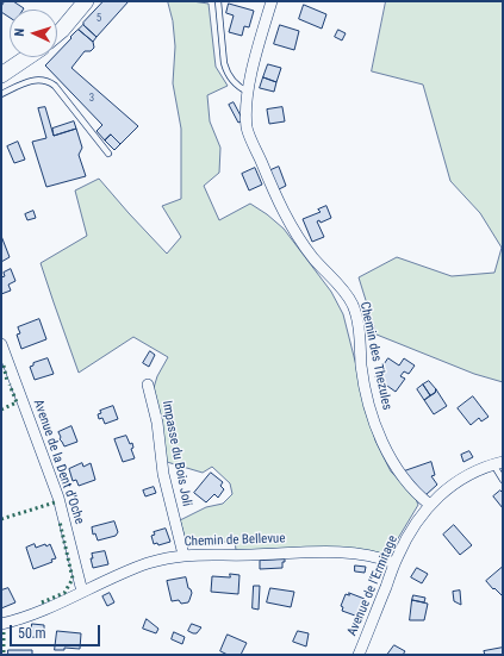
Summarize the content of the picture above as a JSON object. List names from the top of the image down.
{
  "streets": {
    "street": [
      "Chemin des Thezules",
      "Impasse du Bois Joli",
      "Avenue de la Dent d'Oche",
      "Chemin de Bellevue",
      "Avenue de l'Ermitage"
    ]
  },
  "crossings": [
    ["Chemin des Thezules", "Avenue de l'Ermitage"],
    ["Impasse du Bois Joli", "Chemin de Bellevue"],
    ["Avenue de la Dent d'Oche", "Chemin de Bellevue"],
    ["Chemin de Bellevue", "Avenue de l'Ermitage"]
  ],
  "house_numbers": ["5", "3"],
  "scale_bar": "50 m",
  "north": "left"
}
